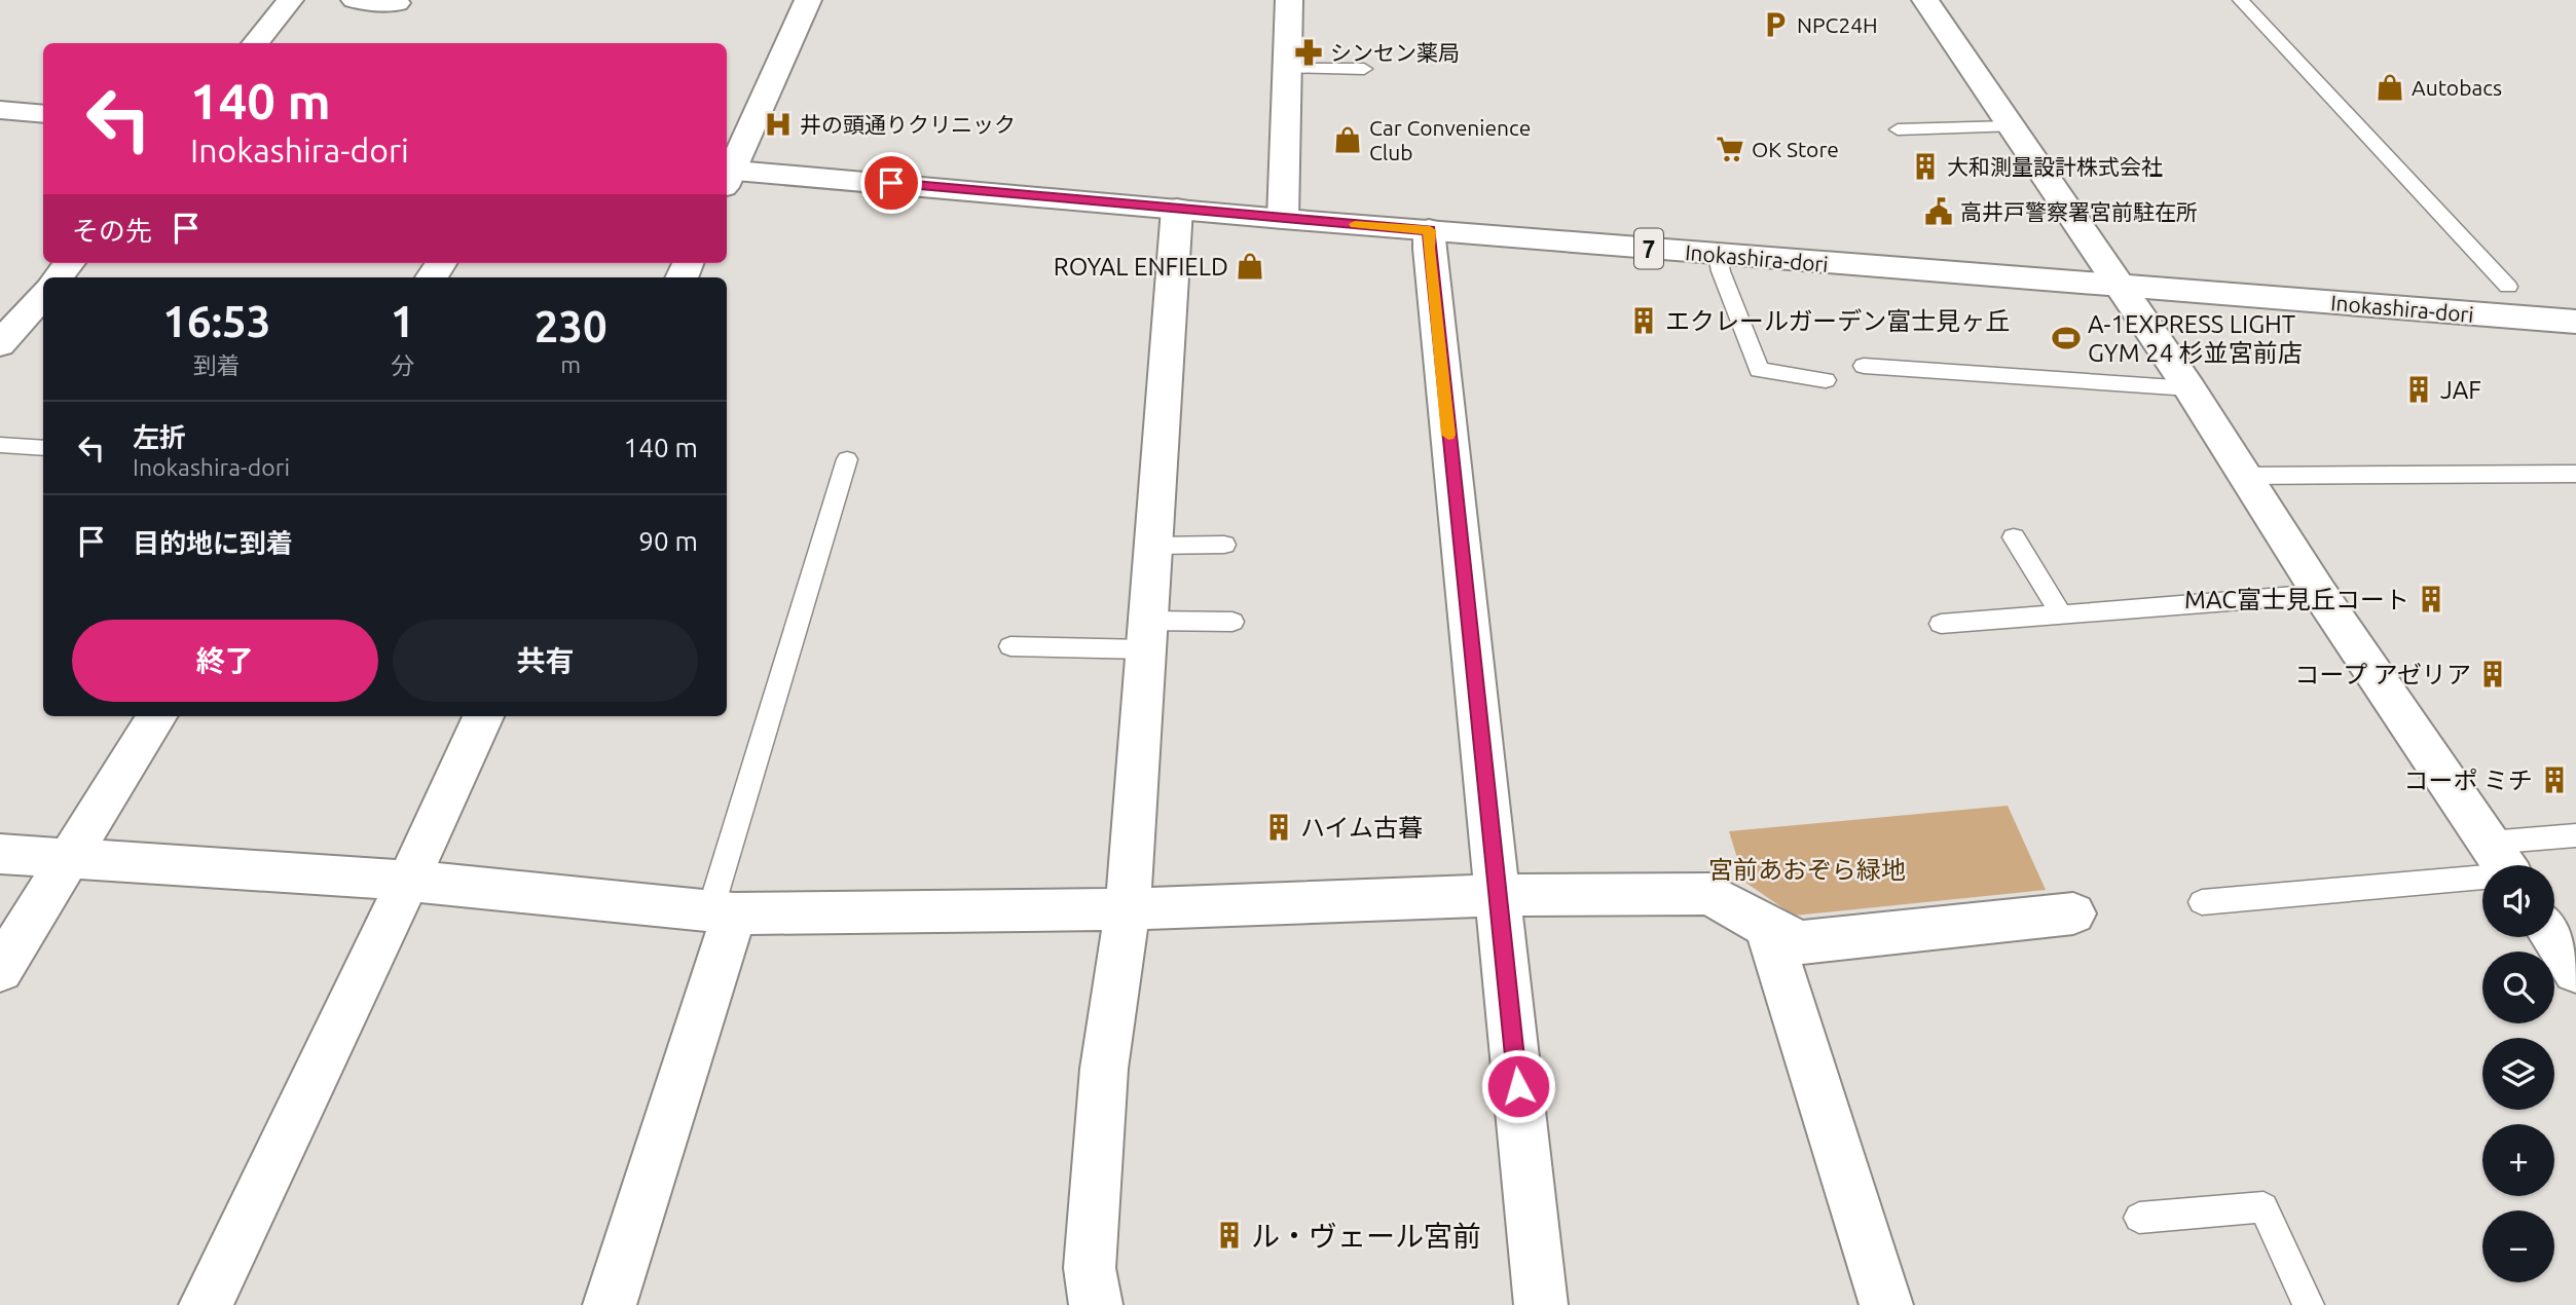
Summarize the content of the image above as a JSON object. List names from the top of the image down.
{
  "streets": {
    "street": ["7", "Inokashira-dori"]
  },
  "parks": ["宮前あおぞら緑地"],
  "places": {
    "parking": ["NPC24H"],
    "pharmacy": ["シンセン薬局"],
    "shop": ["Autobacs", "Car Convenience Club", "ROYAL ENFIELD"],
    "hospital": ["井の頭通りクリニック"],
    "supermarket": ["OK Store"],
    "building": [
      "大和測量設計株式会社",
      "エクレールガーデン富士見ヶ丘",
      "JAF",
      "MAC富士見丘コート",
      "コープ アゼリア",
      "コーポ ミチ",
      "ハイム古暮",
      "ル・ヴェール宮前"
    ],
    "public building": ["高井戸警察署宮前駐在所"],
    "sports": ["A-1EXPRESS LIGHT GYM 24 杉並宮前店"]
  },
  "page": {
    "turn": ["140 m", "Inokashira-dori"],
    "then": "その先",
    "eta": [
      "16:53",
      "到着",
      "1",
      "分",
      "230",
      "m"
    ],
    "list": [
      {
        "name": "左折",
        "note": "Inokashira-dori",
        "value": "140 m"
      },
      {
        "name": "目的地に到着",
        "value": "90 m"
      }
    ],
    "buttons": ["終了", "共有"],
    "map_buttons": ["+", "−"]
  }
}
